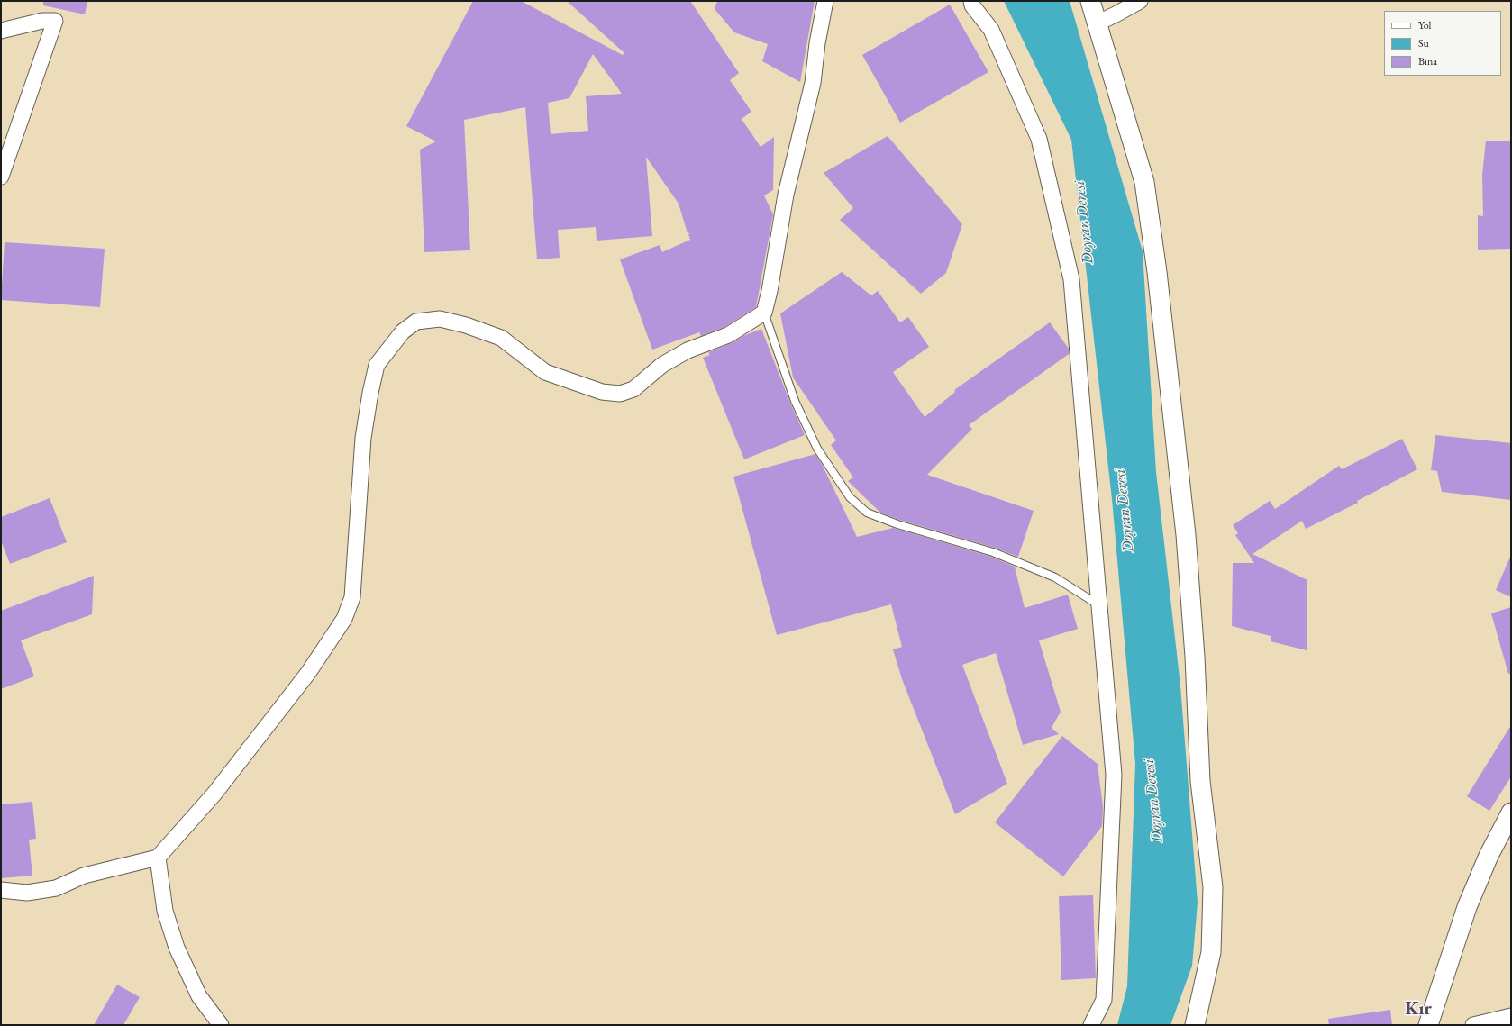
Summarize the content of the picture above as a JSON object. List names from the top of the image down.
{
  "districts": ["Kır"],
  "water": ["Doyran Deresi"],
  "legend": ["Yol", "Su", "Bina"]
}
